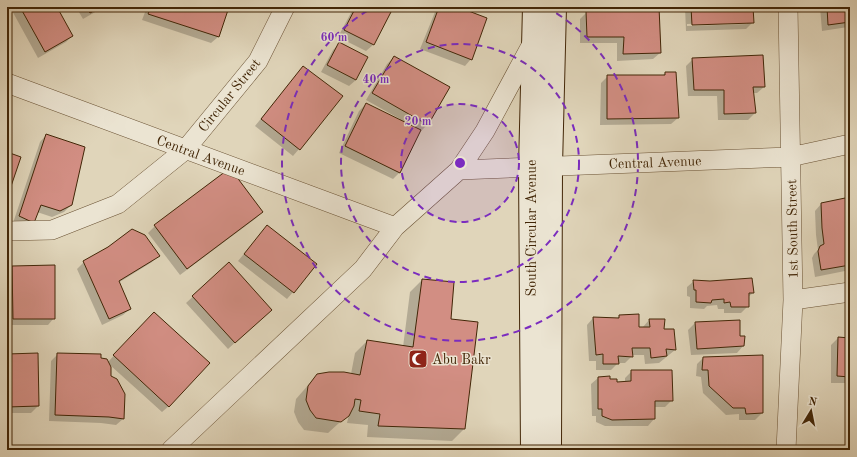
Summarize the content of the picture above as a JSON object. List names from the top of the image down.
{
  "streets": {
    "main road": ["South Circular Avenue"],
    "street": ["Circular Street", "Central Avenue", "1st South Street"]
  },
  "crossings": [
    ["Circular Street", "Central Avenue"],
    ["Central Avenue", "South Circular Avenue"],
    ["Central Avenue", "1st South Street"]
  ],
  "places": {
    "mosque": ["Abu Bakr"]
  },
  "north": "top",
  "rings": ["60 m", "40 m", "20 m"]
}
